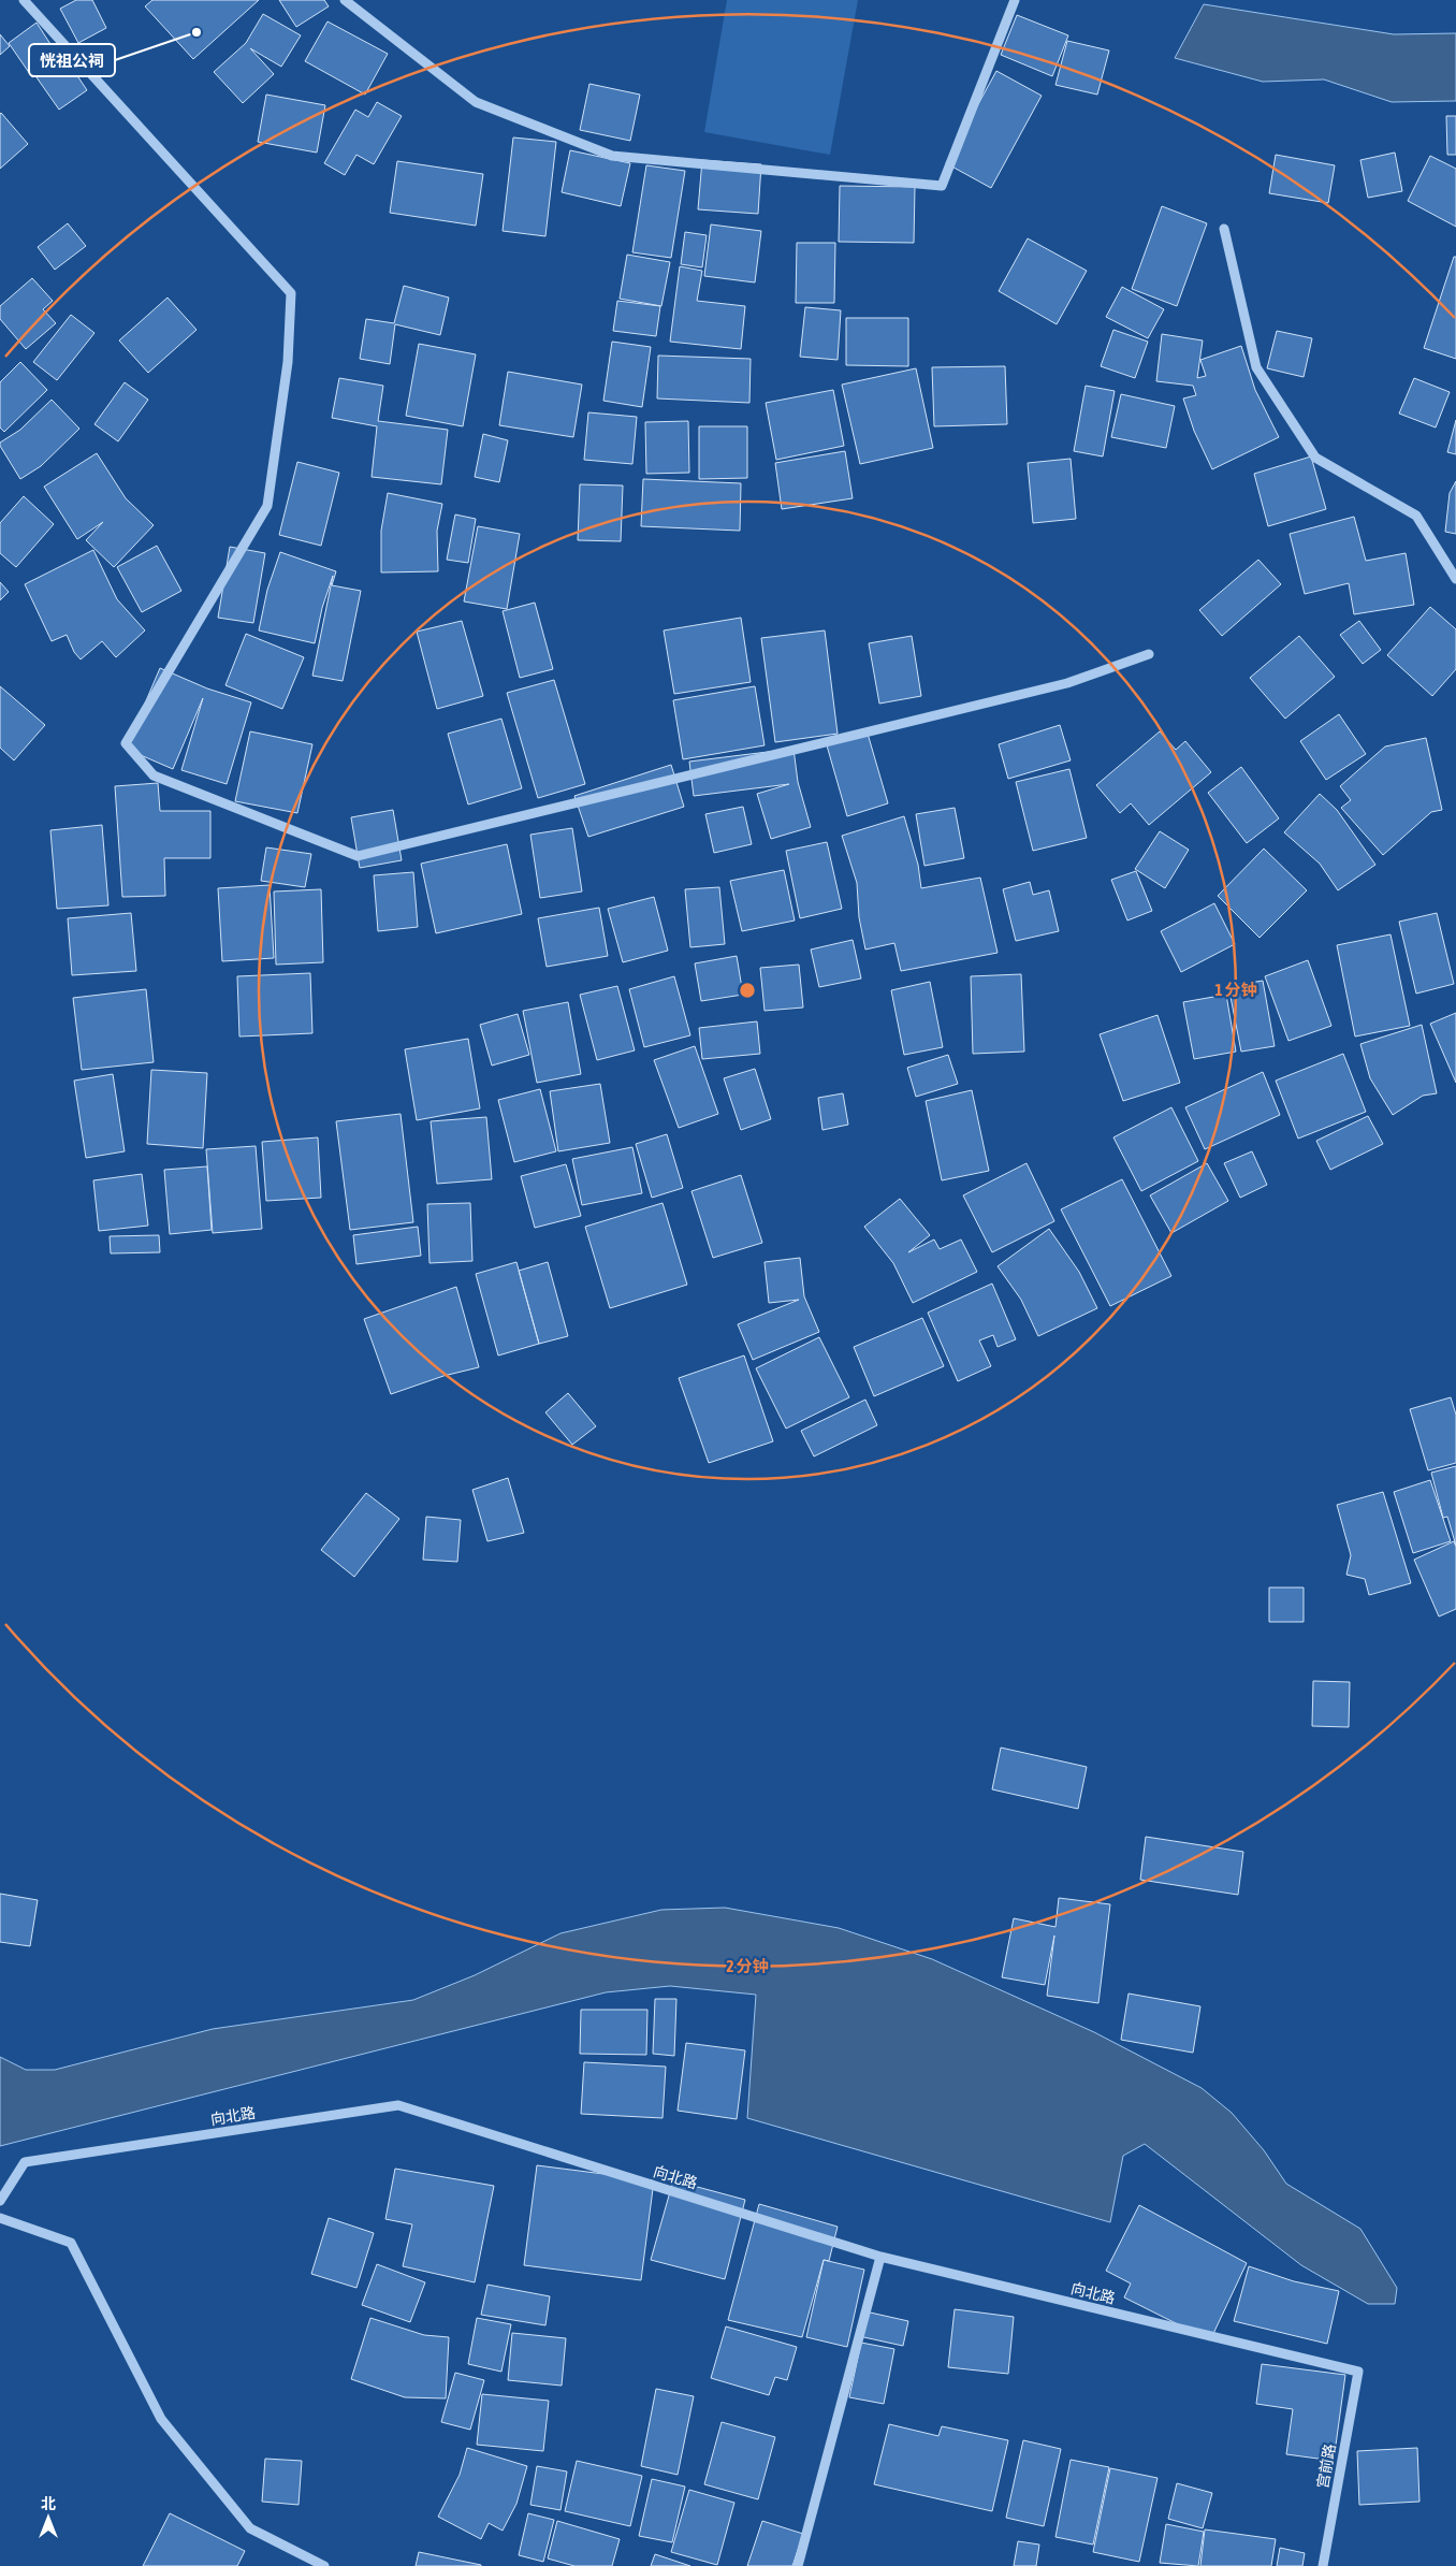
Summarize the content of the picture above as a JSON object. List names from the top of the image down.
{
  "streets": {
    "street": ["向北路", "宫前路"]
  },
  "crossings": [
    ["向北路", "宫前路"]
  ],
  "places": ["恍祖公祠"],
  "north": "top",
  "rings": ["1 分钟", "2 分钟"]
}
